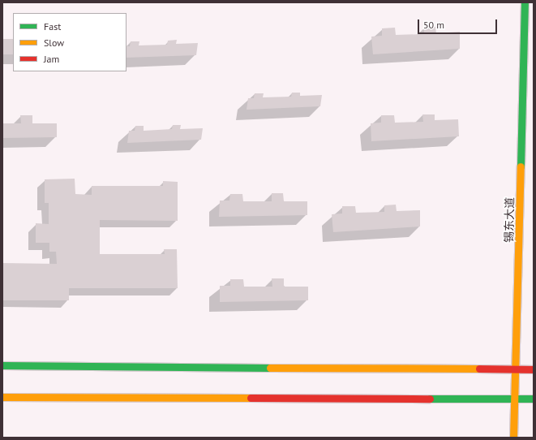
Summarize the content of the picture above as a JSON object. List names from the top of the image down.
{
  "streets": {
    "main road": ["锡东大道"]
  },
  "legend": ["Fast", "Slow", "Jam"],
  "scale_bar": "50 m"
}
